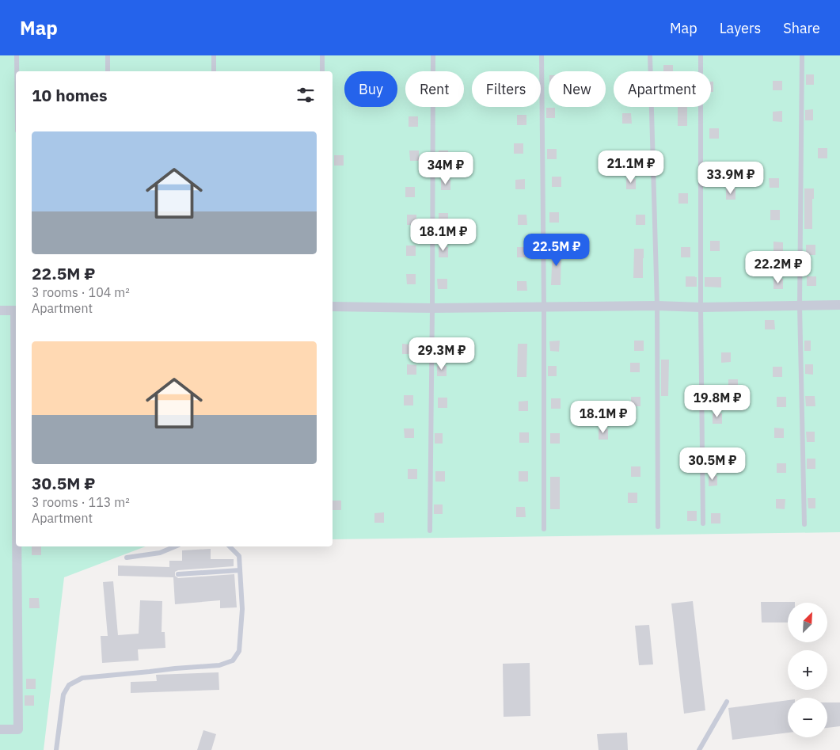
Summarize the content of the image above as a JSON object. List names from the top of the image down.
{
  "north": "top right",
  "page": {
    "header": "Map",
    "nav": ["Map", "Layers", "Share"],
    "chip": [
      "Buy",
      "Rent",
      "Filters",
      "New",
      "Apartment"
    ],
    "heading": "10 homes",
    "list": [
      {
        "name": "22.5M ₽",
        "note": "3 rooms · 104 m² · Apartment"
      },
      {
        "name": "30.5M ₽",
        "note": "3 rooms · 113 m² · Apartment"
      }
    ],
    "price": [
      "21.1M ₽",
      "34M ₽",
      "33.9M ₽",
      "18.1M ₽",
      "22.5M ₽",
      "22.2M ₽",
      "29.3M ₽",
      "19.8M ₽",
      "18.1M ₽",
      "30.5M ₽"
    ],
    "map_buttons": ["+", "−"]
  }
}
